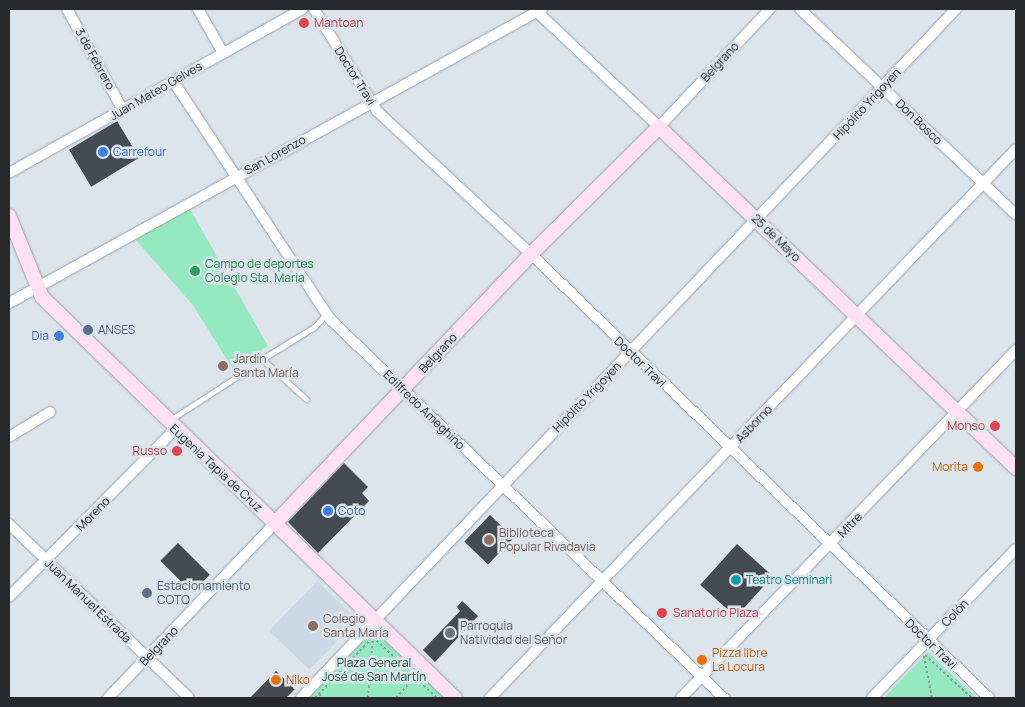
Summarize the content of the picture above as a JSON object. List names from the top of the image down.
{
  "streets": {
    "main road": ["Belgrano", "25 de Mayo", "Eugenia Tapia de Cruz"],
    "street": [
      "3 de Febrero",
      "Doctor Travi",
      "Juan Mateo Gelves",
      "Hipólito Yrigoyen",
      "Don Bosco",
      "San Lorenzo",
      "Edilfredo Ameghino",
      "Asborno",
      "Moreno",
      "Mitre",
      "Juan Manuel Estrada",
      "Colón"
    ]
  },
  "crossings": [
    ["3 de Febrero", "Juan Mateo Gelves"],
    ["Belgrano", "Doctor Travi"],
    ["Belgrano", "25 de Mayo"],
    ["Belgrano", "Edilfredo Ameghino"],
    ["Belgrano", "Eugenia Tapia de Cruz"],
    ["Belgrano", "Juan Manuel Estrada"],
    ["Doctor Travi", "Hipólito Yrigoyen"],
    ["Doctor Travi", "San Lorenzo"],
    ["Doctor Travi", "Asborno"],
    ["Doctor Travi", "Mitre"],
    ["Doctor Travi", "Colón"],
    ["Juan Mateo Gelves", "Edilfredo Ameghino"],
    ["Hipólito Yrigoyen", "Don Bosco"],
    ["Hipólito Yrigoyen", "25 de Mayo"],
    ["Hipólito Yrigoyen", "Edilfredo Ameghino"],
    ["Hipólito Yrigoyen", "Eugenia Tapia de Cruz"],
    ["Don Bosco", "Asborno"],
    ["San Lorenzo", "25 de Mayo"],
    ["San Lorenzo", "Edilfredo Ameghino"],
    ["San Lorenzo", "Eugenia Tapia de Cruz"],
    ["25 de Mayo", "Asborno"],
    ["25 de Mayo", "Mitre"],
    ["Edilfredo Ameghino", "Asborno"],
    ["Edilfredo Ameghino", "Mitre"],
    ["Eugenia Tapia de Cruz", "Moreno"],
    ["Moreno", "Juan Manuel Estrada"]
  ],
  "parks": ["Plaza General José de San Martín"],
  "places": [
    "Mantoan",
    "Carrefour",
    "Campo de deportes Colegio Sta. Maria",
    "ANSES",
    "Dia",
    "Jardín Santa María",
    "Monso",
    "Russo",
    "Morita",
    "Coto",
    "Biblioteca Popular Rivadavia",
    "Teatro Seminari",
    "Estacionamiento COTO",
    "Sanatorio Plaza",
    "Colegio Santa María",
    "Parroquia Natividad del Señor",
    "Pizza libre La Locura",
    "Niko"
  ]
}
